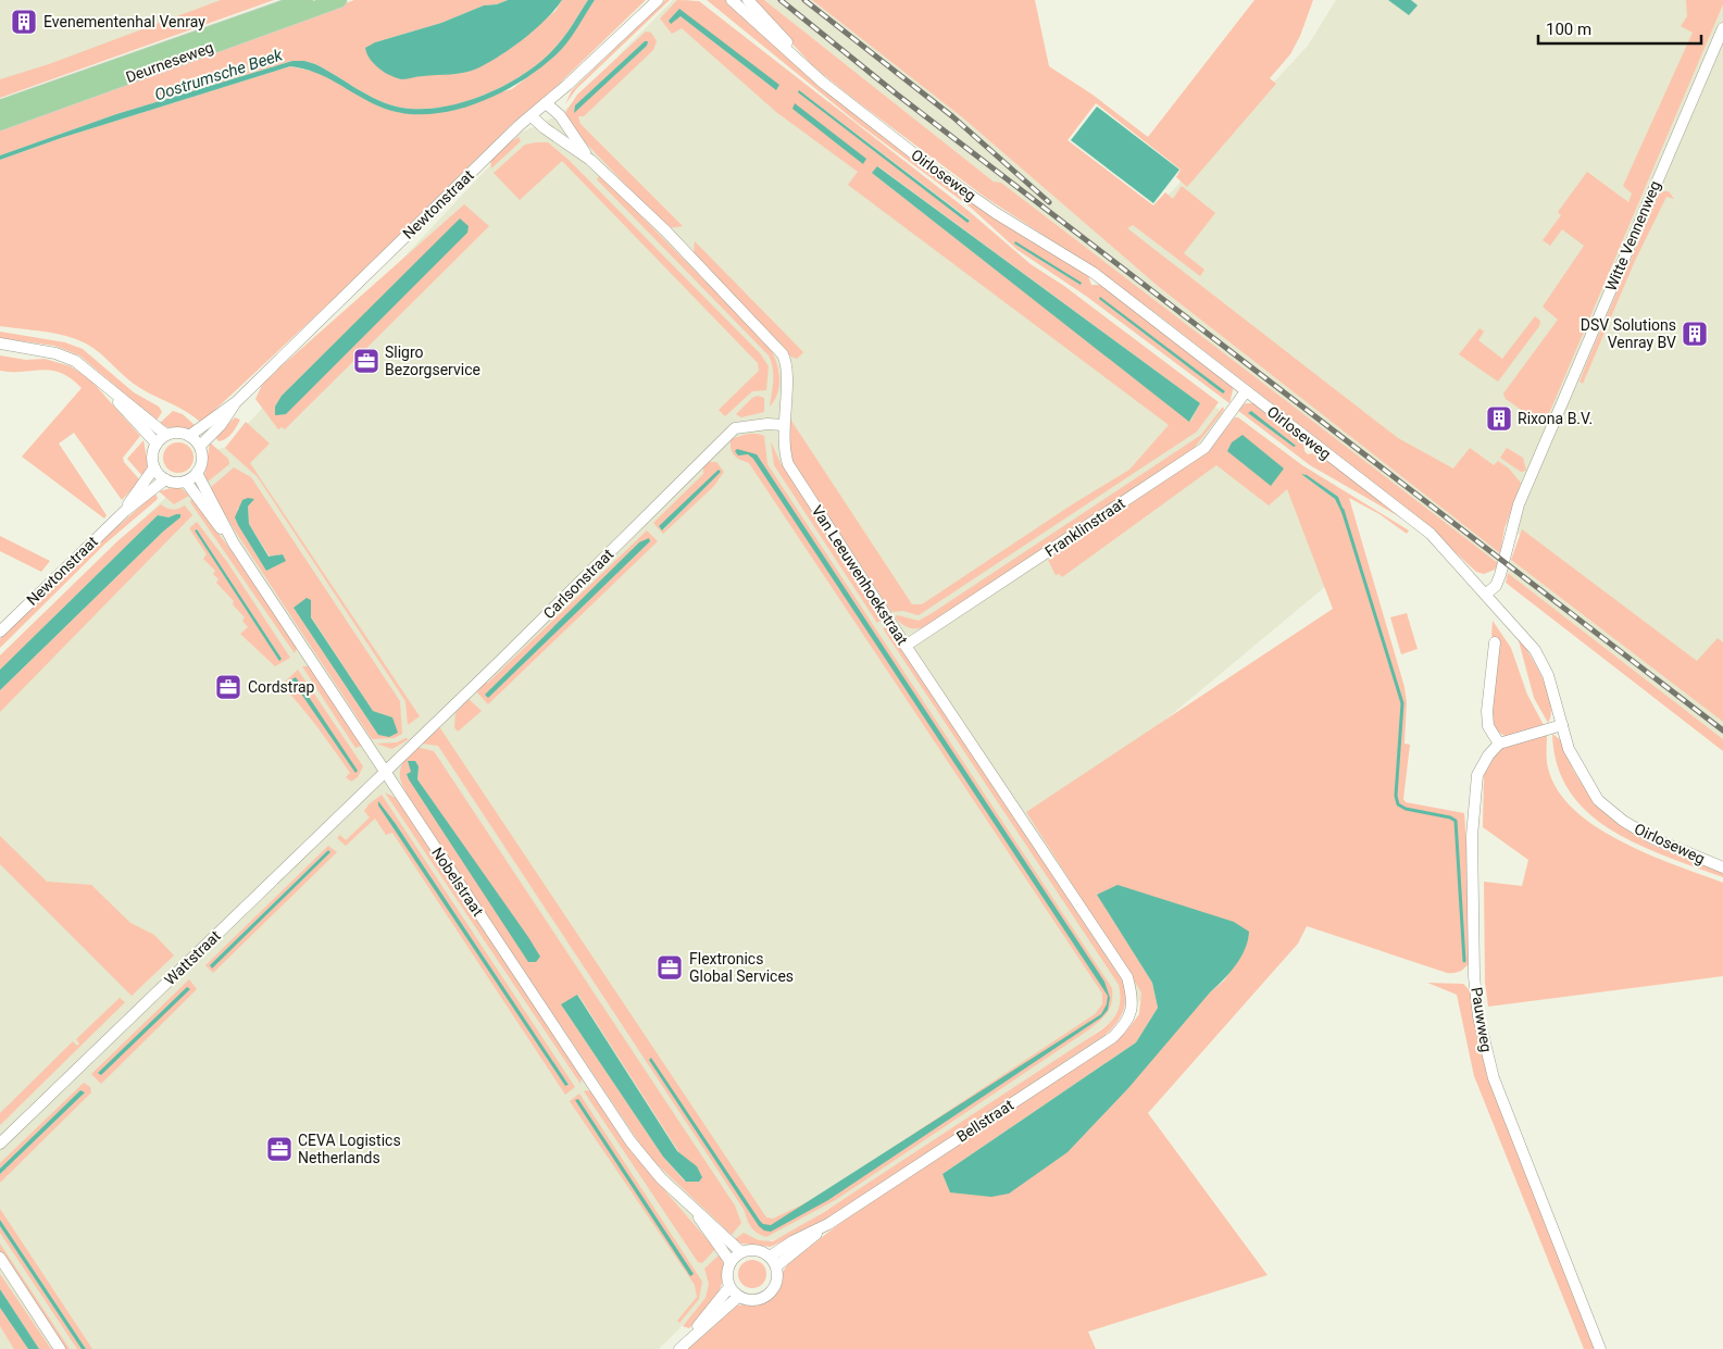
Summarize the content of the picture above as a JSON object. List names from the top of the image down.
{
  "streets": {
    "main road": ["Deurneseweg"],
    "street": [
      "Oirloseweg",
      "Newtonstraat",
      "Witte Vennenweg",
      "Franklinstraat",
      "Van Leeuwenhoekstraat",
      "Carlsonstraat",
      "Nobelstraat",
      "Wattstraat",
      "Pauwweg",
      "Bellstraat"
    ]
  },
  "crossings": [
    ["Oirloseweg", "Witte Vennenweg"],
    ["Oirloseweg", "Franklinstraat"],
    ["Newtonstraat", "Van Leeuwenhoekstraat"],
    ["Newtonstraat", "Nobelstraat"],
    ["Franklinstraat", "Van Leeuwenhoekstraat"],
    ["Van Leeuwenhoekstraat", "Carlsonstraat"],
    ["Van Leeuwenhoekstraat", "Bellstraat"],
    ["Carlsonstraat", "Nobelstraat"],
    ["Carlsonstraat", "Wattstraat"],
    ["Nobelstraat", "Wattstraat"],
    ["Nobelstraat", "Bellstraat"]
  ],
  "water": ["Oostrumsche Beek"],
  "places": {
    "building": ["Evenementenhal Venray", "DSV Solutions Venray BV", "Rixona B.V."],
    "office": [
      "Sligro Bezorgservice",
      "Cordstrap",
      "Flextronics Global Services",
      "CEVA Logistics Netherlands"
    ]
  },
  "scale_bar": "100 m"
}
